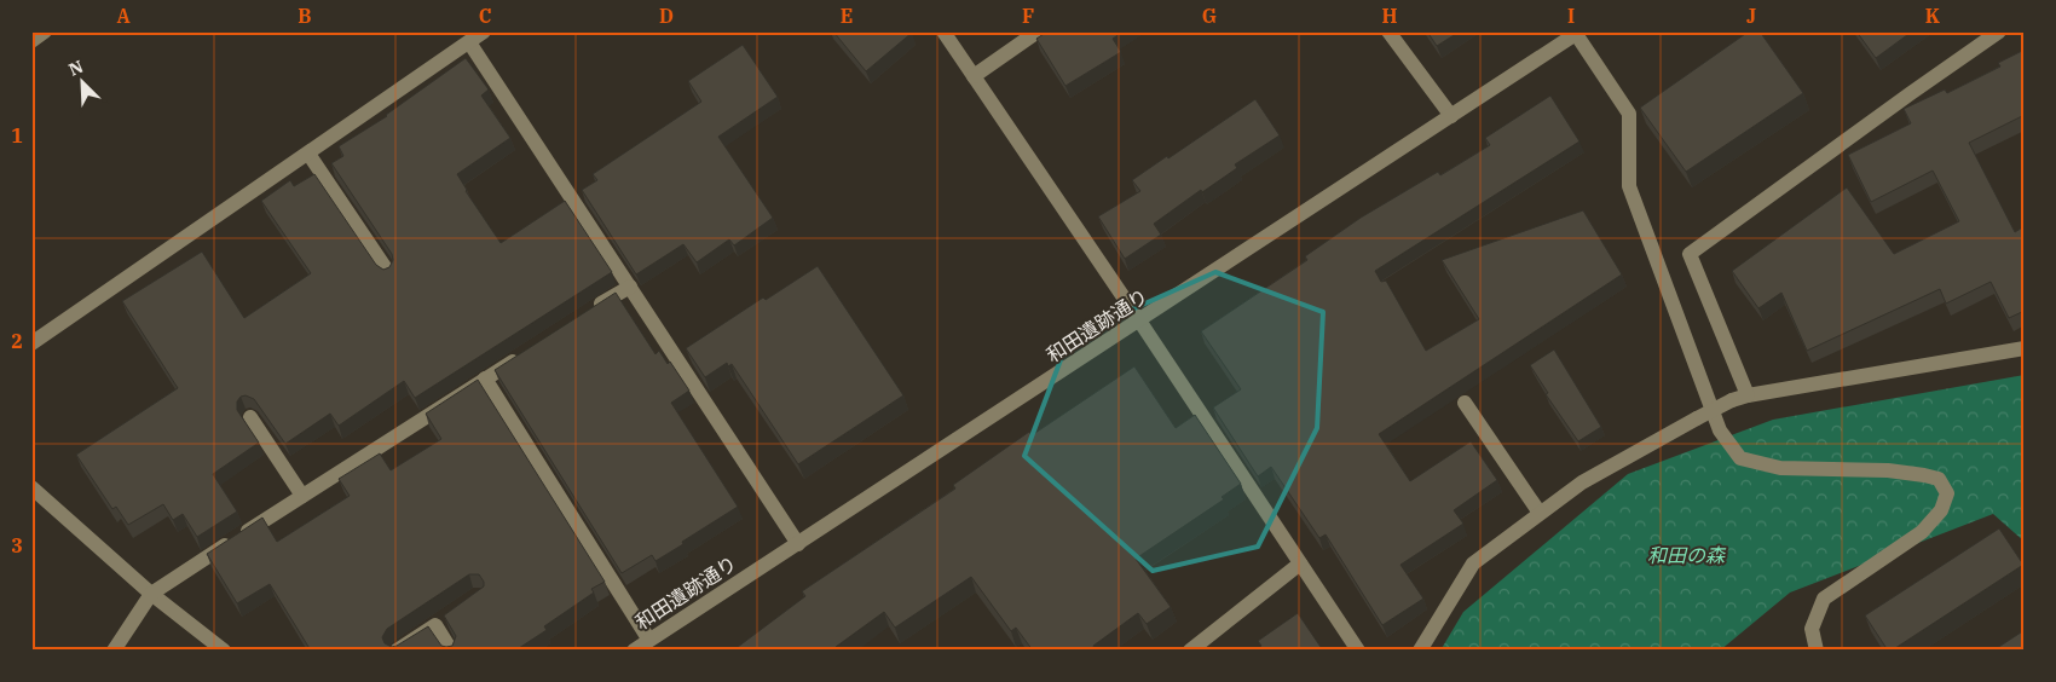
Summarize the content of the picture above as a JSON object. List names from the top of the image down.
{
  "streets": {
    "street": ["和田遺跡通り"]
  },
  "parks": ["和田の森"],
  "north": "top left",
  "grid": {
    "columns": [
      "A",
      "B",
      "C",
      "D",
      "E",
      "F",
      "G",
      "H",
      "I",
      "J",
      "K"
    ],
    "rows": ["1", "2", "3"]
  }
}
